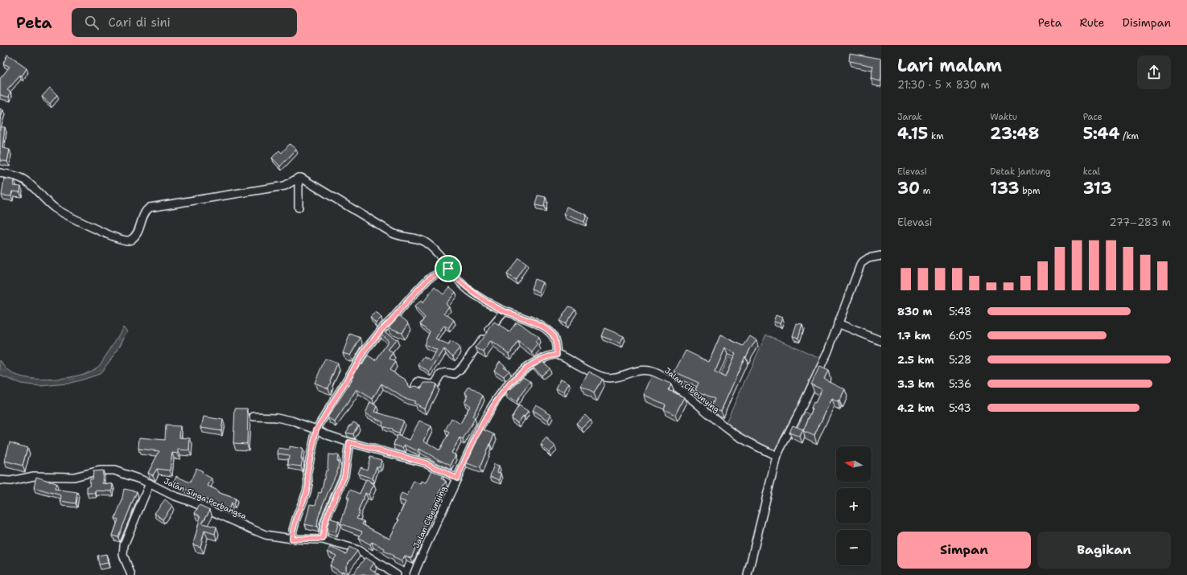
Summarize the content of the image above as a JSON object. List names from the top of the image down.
{
  "streets": {
    "street": ["Jalan Cibeunying", "Jalan Singa Perbangsa"]
  },
  "north": "left",
  "page": {
    "header": "Peta",
    "search": "Cari di sini",
    "nav": ["Peta", "Rute", "Disimpan"],
    "heading": ["Lari malam", "21:30 · 5 × 830 m"],
    "stats": [
      ["Jarak", "4.15 km"],
      ["Waktu", "23:48"],
      ["Pace", "5:44 /km"],
      ["Elevasi", "30 m"],
      ["Detak jantung", "133 bpm"],
      ["kcal", "313"]
    ],
    "chart": ["Elevasi", "277–283 m"],
    "list": [
      {
        "name": "830 m",
        "note": "5:48"
      },
      {
        "name": "1.7 km",
        "note": "6:05"
      },
      {
        "name": "2.5 km",
        "note": "5:28"
      },
      {
        "name": "3.3 km",
        "note": "5:36"
      },
      {
        "name": "4.2 km",
        "note": "5:43"
      }
    ],
    "map_buttons": ["+", "−"],
    "buttons": ["Simpan", "Bagikan"]
  }
}
